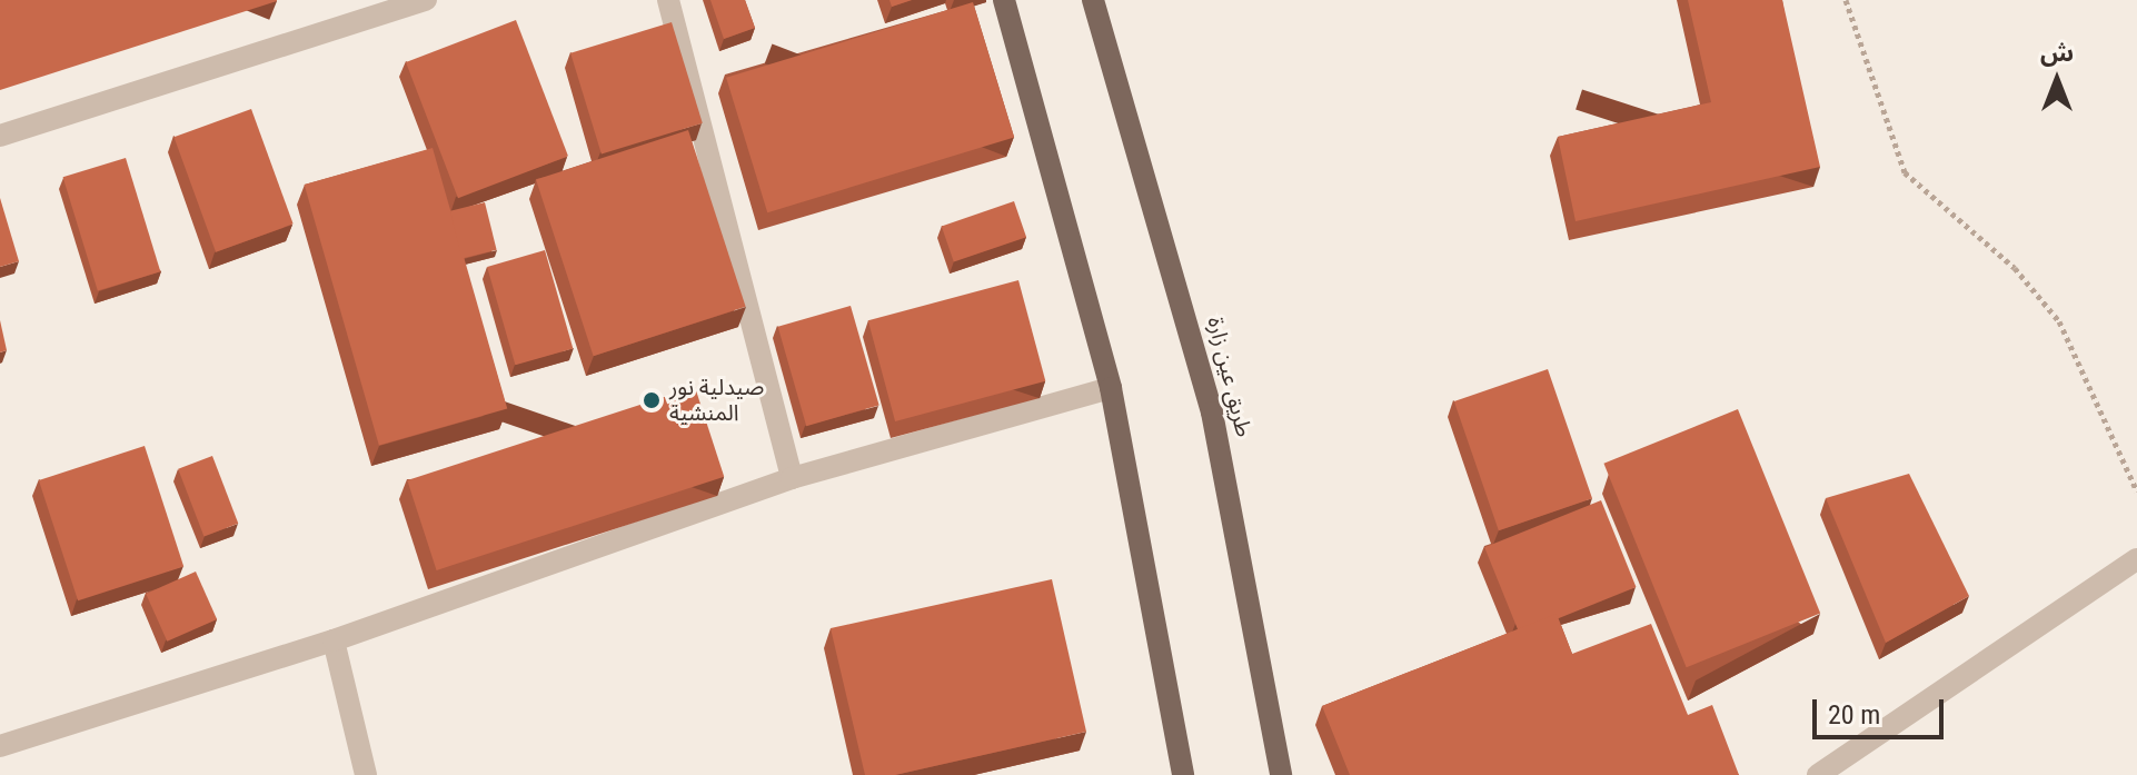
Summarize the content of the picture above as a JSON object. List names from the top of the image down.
{
  "streets": {
    "main road": ["طريق عين زارة"]
  },
  "places": ["صيدلية نور المنشية"],
  "scale_bar": "20 m",
  "north": "top"
}
